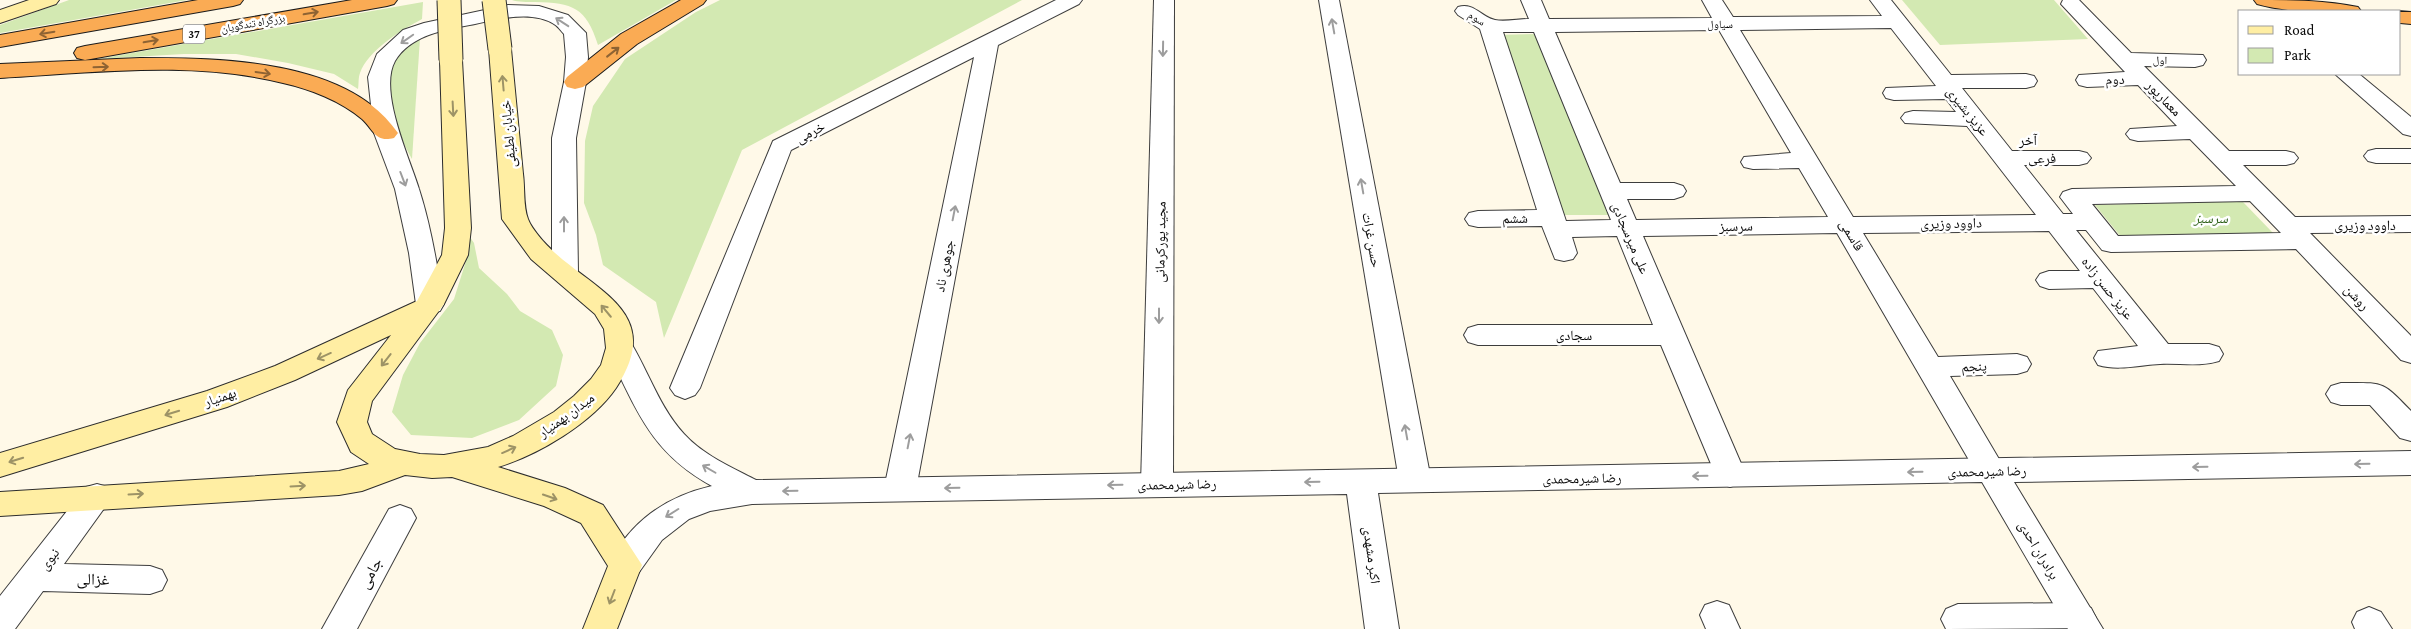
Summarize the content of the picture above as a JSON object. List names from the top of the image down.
{
  "streets": {
    "highway": ["بزرگراه تندگویان", "37"],
    "main road": ["خیابان لطیفی", "بهمنیار", "میدان بهمنیار"],
    "street": [
      "سوم",
      "سیاول",
      "اول",
      "دوم",
      "معمارپور",
      "عزیز بشیری",
      "خرمی",
      "آخر",
      "فرعی",
      "ششم",
      "داوود وزیری",
      "سرسبز",
      "قاسمی",
      "علی میرسجادی",
      "حسن غرات",
      "مجید پورکرمانی",
      "جوهری ناد",
      "عزیز حسن زاده",
      "روشن",
      "سجادی",
      "پنجم",
      "رضا شیرمحمدی",
      "برادران احدی",
      "اکبر مشهدی",
      "نبوی",
      "جامی",
      "غزالی"
    ]
  },
  "crossings": [
    ["سوم", "سیاول"],
    ["سیاول", "عزیز بشیری"],
    ["سیاول", "قاسمی"],
    ["سیاول", "علی میرسجادی"],
    ["اول", "معمارپور"],
    ["دوم", "معمارپور"],
    ["عزیز بشیری", "آخر"],
    ["عزیز بشیری", "فرعی"],
    ["عزیز بشیری", "داوود وزیری"],
    ["عزیز بشیری", "عزیز حسن زاده"],
    ["خرمی", "جوهری ناد"],
    ["آخر", "فرعی"],
    ["ششم", "سرسبز"],
    ["ششم", "علی میرسجادی"],
    ["داوود وزیری", "سرسبز"],
    ["داوود وزیری", "قاسمی"],
    ["داوود وزیری", "عزیز حسن زاده"],
    ["داوود وزیری", "روشن"],
    ["سرسبز", "قاسمی"],
    ["سرسبز", "علی میرسجادی"],
    ["قاسمی", "پنجم"],
    ["قاسمی", "رضا شیرمحمدی"],
    ["قاسمی", "برادران احدی"],
    ["علی میرسجادی", "سجادی"],
    ["علی میرسجادی", "رضا شیرمحمدی"],
    ["حسن غرات", "رضا شیرمحمدی"],
    ["مجید پورکرمانی", "رضا شیرمحمدی"],
    ["جوهری ناد", "رضا شیرمحمدی"],
    ["بهمنیار", "میدان بهمنیار"],
    ["رضا شیرمحمدی", "برادران احدی"],
    ["رضا شیرمحمدی", "اکبر مشهدی"],
    ["نبوی", "غزالی"]
  ],
  "one_way": [
    "خیابان لطیفی",
    "مجید پورکرمانی",
    "جوهری ناد",
    "رضا شیرمحمدی"
  ],
  "parks": ["سرسبز"],
  "legend": ["Road", "Park"]
}
